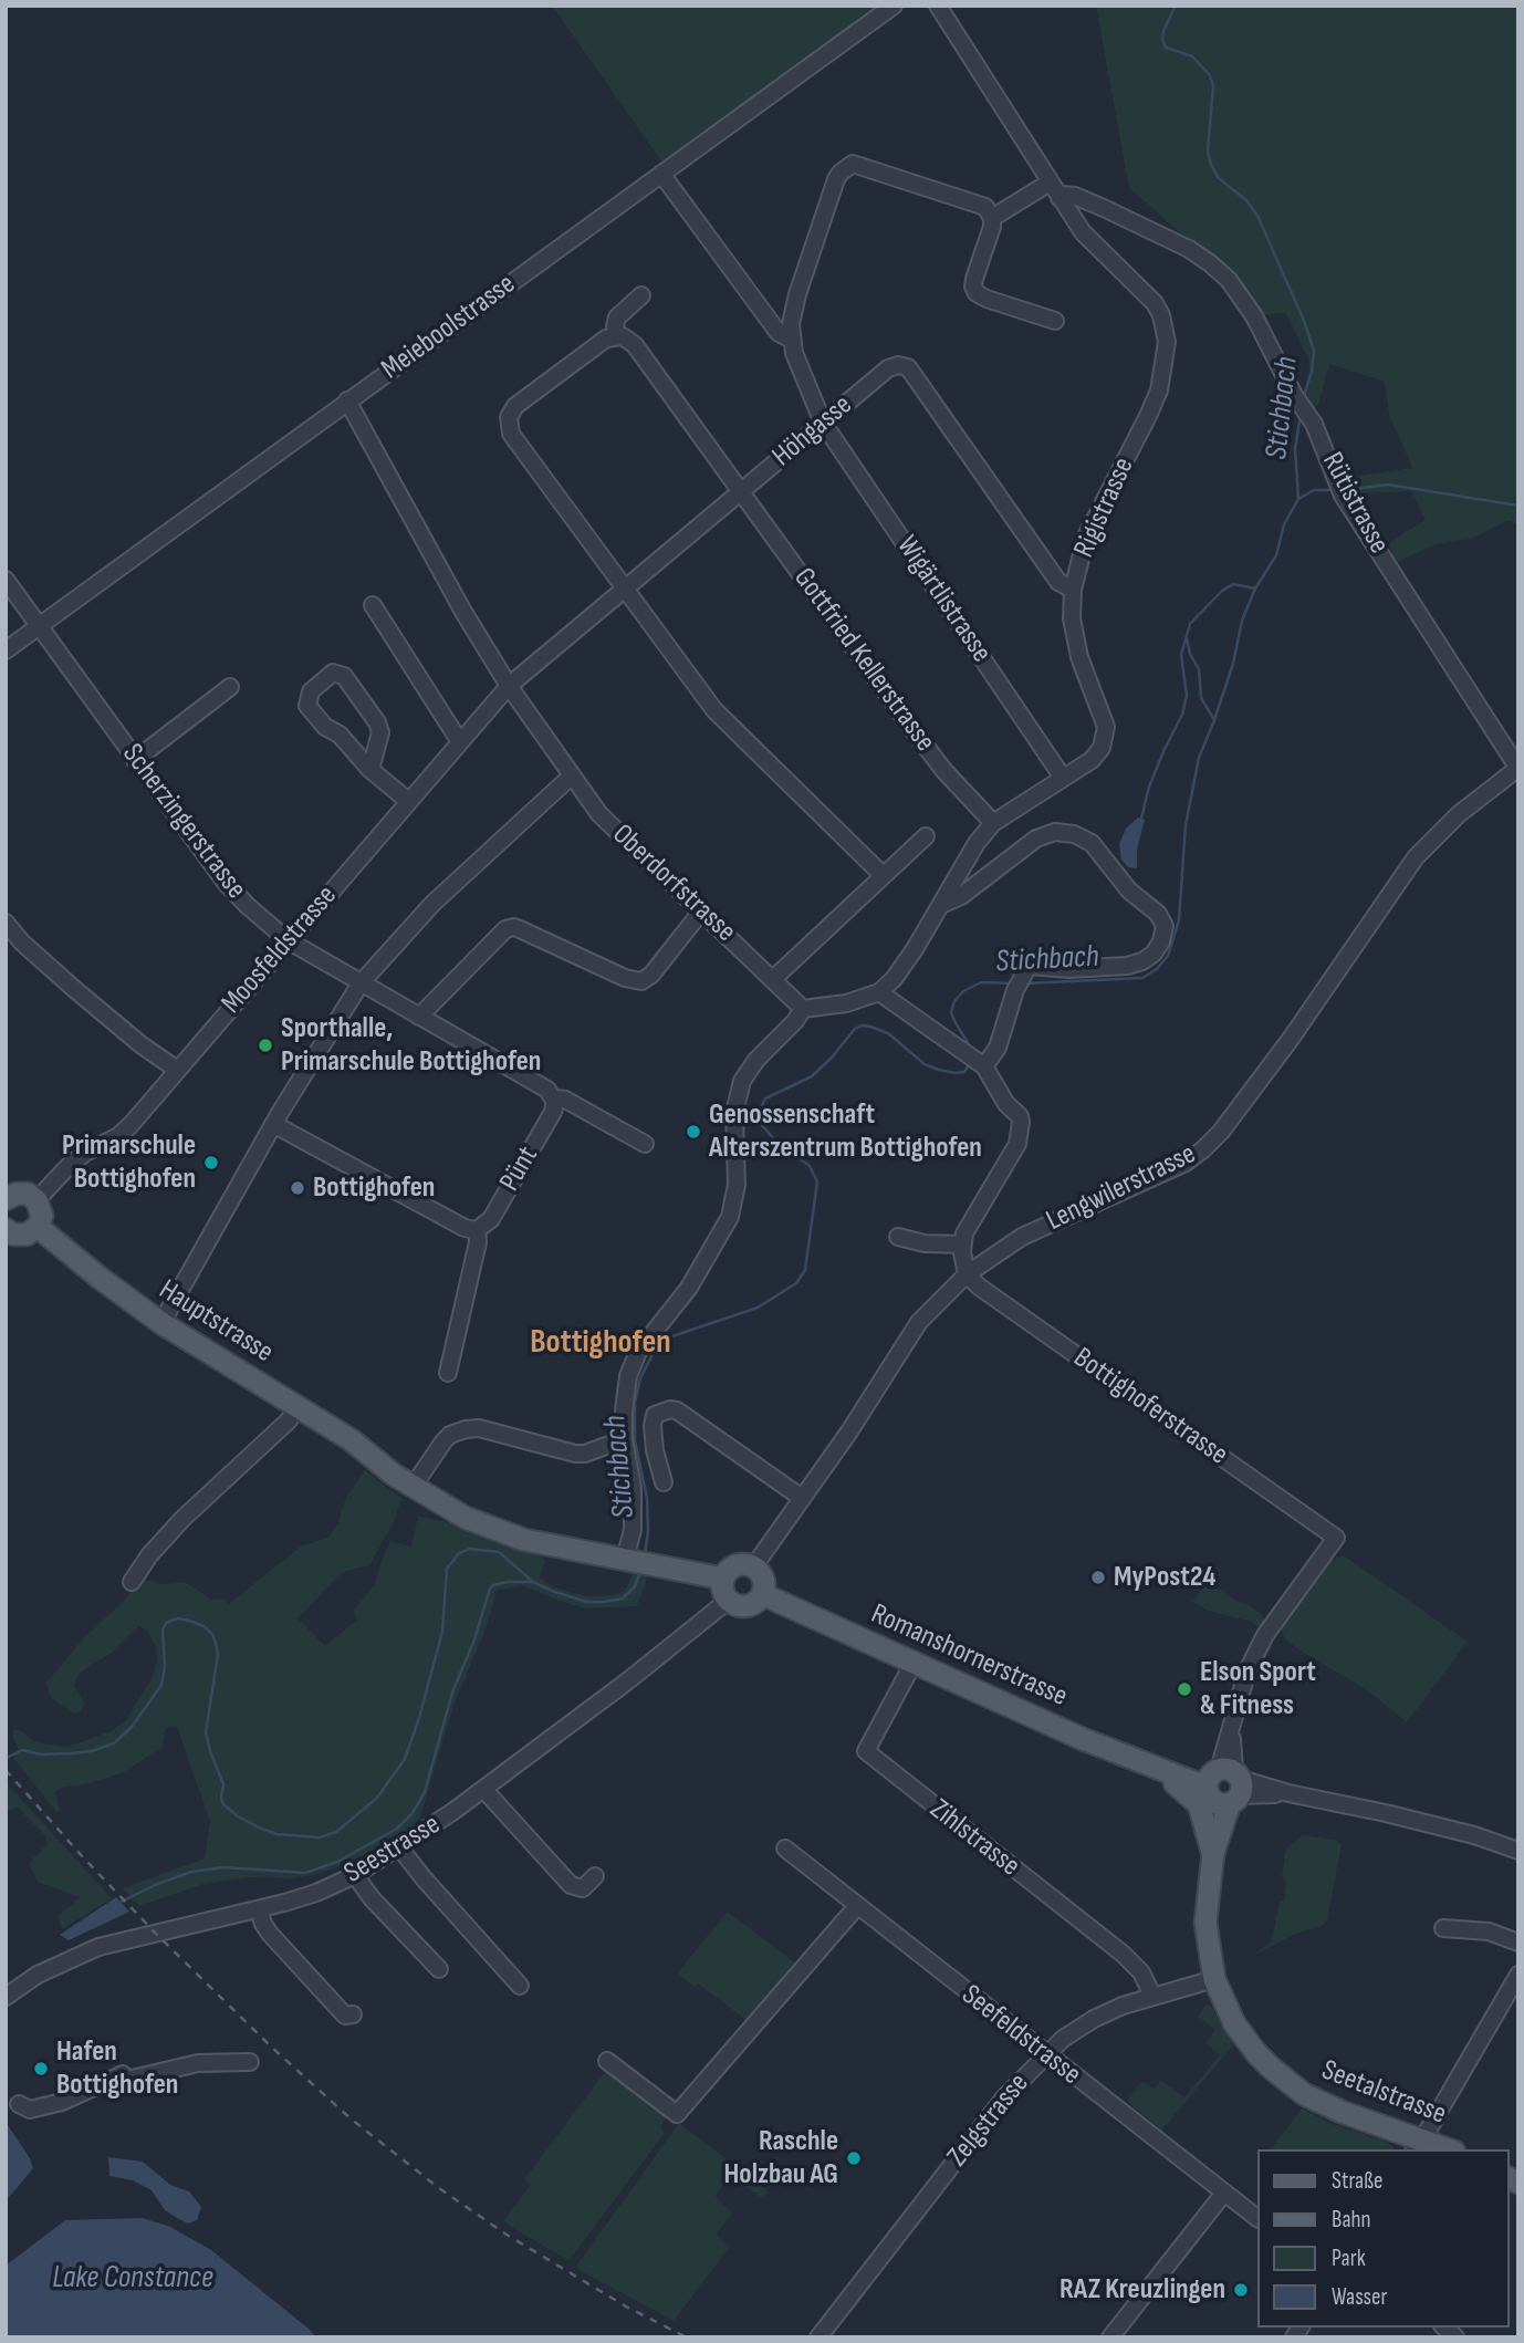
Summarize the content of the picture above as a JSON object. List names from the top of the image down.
{
  "streets": {
    "main road": ["Hauptstrasse", "Romanshornerstrasse", "Seetalstrasse"],
    "street": [
      "Meieboolstrasse",
      "Höhgasse",
      "Rütistrasse",
      "Rigistrasse",
      "Wigärtlistrasse",
      "Gottfried Kellerstrasse",
      "Scherzingerstrasse",
      "Oberdorfstrasse",
      "Moosfeldstrasse",
      "Pünt",
      "Lengwilerstrasse",
      "Bottighoferstrasse",
      "Zihlstrasse",
      "Seestrasse",
      "Seefeldstrasse",
      "Zelgstrasse"
    ]
  },
  "crossings": [
    ["Meieboolstrasse", "Scherzingerstrasse"],
    ["Meieboolstrasse", "Oberdorfstrasse"],
    ["Höhgasse", "Rigistrasse"],
    ["Höhgasse", "Wigärtlistrasse"],
    ["Höhgasse", "Gottfried Kellerstrasse"],
    ["Höhgasse", "Oberdorfstrasse"],
    ["Höhgasse", "Moosfeldstrasse"],
    ["Rütistrasse", "Rigistrasse"],
    ["Rütistrasse", "Lengwilerstrasse"],
    ["Rigistrasse", "Wigärtlistrasse"],
    ["Rigistrasse", "Gottfried Kellerstrasse"],
    ["Scherzingerstrasse", "Moosfeldstrasse"],
    ["Oberdorfstrasse", "Moosfeldstrasse"],
    ["Lengwilerstrasse", "Hauptstrasse"],
    ["Lengwilerstrasse", "Bottighoferstrasse"],
    ["Lengwilerstrasse", "Romanshornerstrasse"],
    ["Lengwilerstrasse", "Seestrasse"],
    ["Hauptstrasse", "Romanshornerstrasse"],
    ["Hauptstrasse", "Seestrasse"],
    ["Bottighoferstrasse", "Romanshornerstrasse"],
    ["Bottighoferstrasse", "Seetalstrasse"],
    ["Romanshornerstrasse", "Zihlstrasse"],
    ["Romanshornerstrasse", "Seestrasse"],
    ["Romanshornerstrasse", "Seetalstrasse"],
    ["Zihlstrasse", "Zelgstrasse"],
    ["Seefeldstrasse", "Zelgstrasse"],
    ["Seetalstrasse", "Zelgstrasse"]
  ],
  "districts": ["Bottighofen"],
  "water": ["Stichbach", "Lake Constance"],
  "places": [
    "Sporthalle, Primarschule Bottighofen",
    "Genossenschaft Alterszentrum Bottighofen",
    "Primarschule Bottighofen",
    "Bottighofen",
    "MyPost24",
    "Elson Sport & Fitness",
    "Hafen Bottighofen",
    "Raschle Holzbau AG",
    "RAZ Kreuzlingen"
  ],
  "legend": [
    "Straße",
    "Bahn",
    "Park",
    "Wasser"
  ]
}
